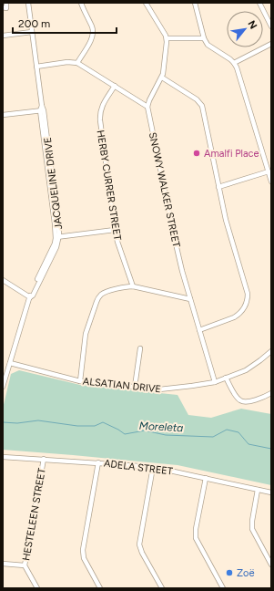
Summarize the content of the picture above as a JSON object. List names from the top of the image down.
{
  "streets": {
    "street": [
      "JACQUELINE DRIVE",
      "HERBY CURRER STREET",
      "SNOWY WALKER STREET",
      "ALSATIAN DRIVE",
      "ADELA STREET",
      "HESTELEEN STREET"
    ]
  },
  "crossings": [
    ["JACQUELINE DRIVE", "ALSATIAN DRIVE"],
    ["SNOWY WALKER STREET", "ALSATIAN DRIVE"],
    ["ADELA STREET", "HESTELEEN STREET"]
  ],
  "water": ["Moreleta"],
  "places": ["Amalfi Place", "Zoë"],
  "scale_bar": "200 m",
  "north": "top right"
}
